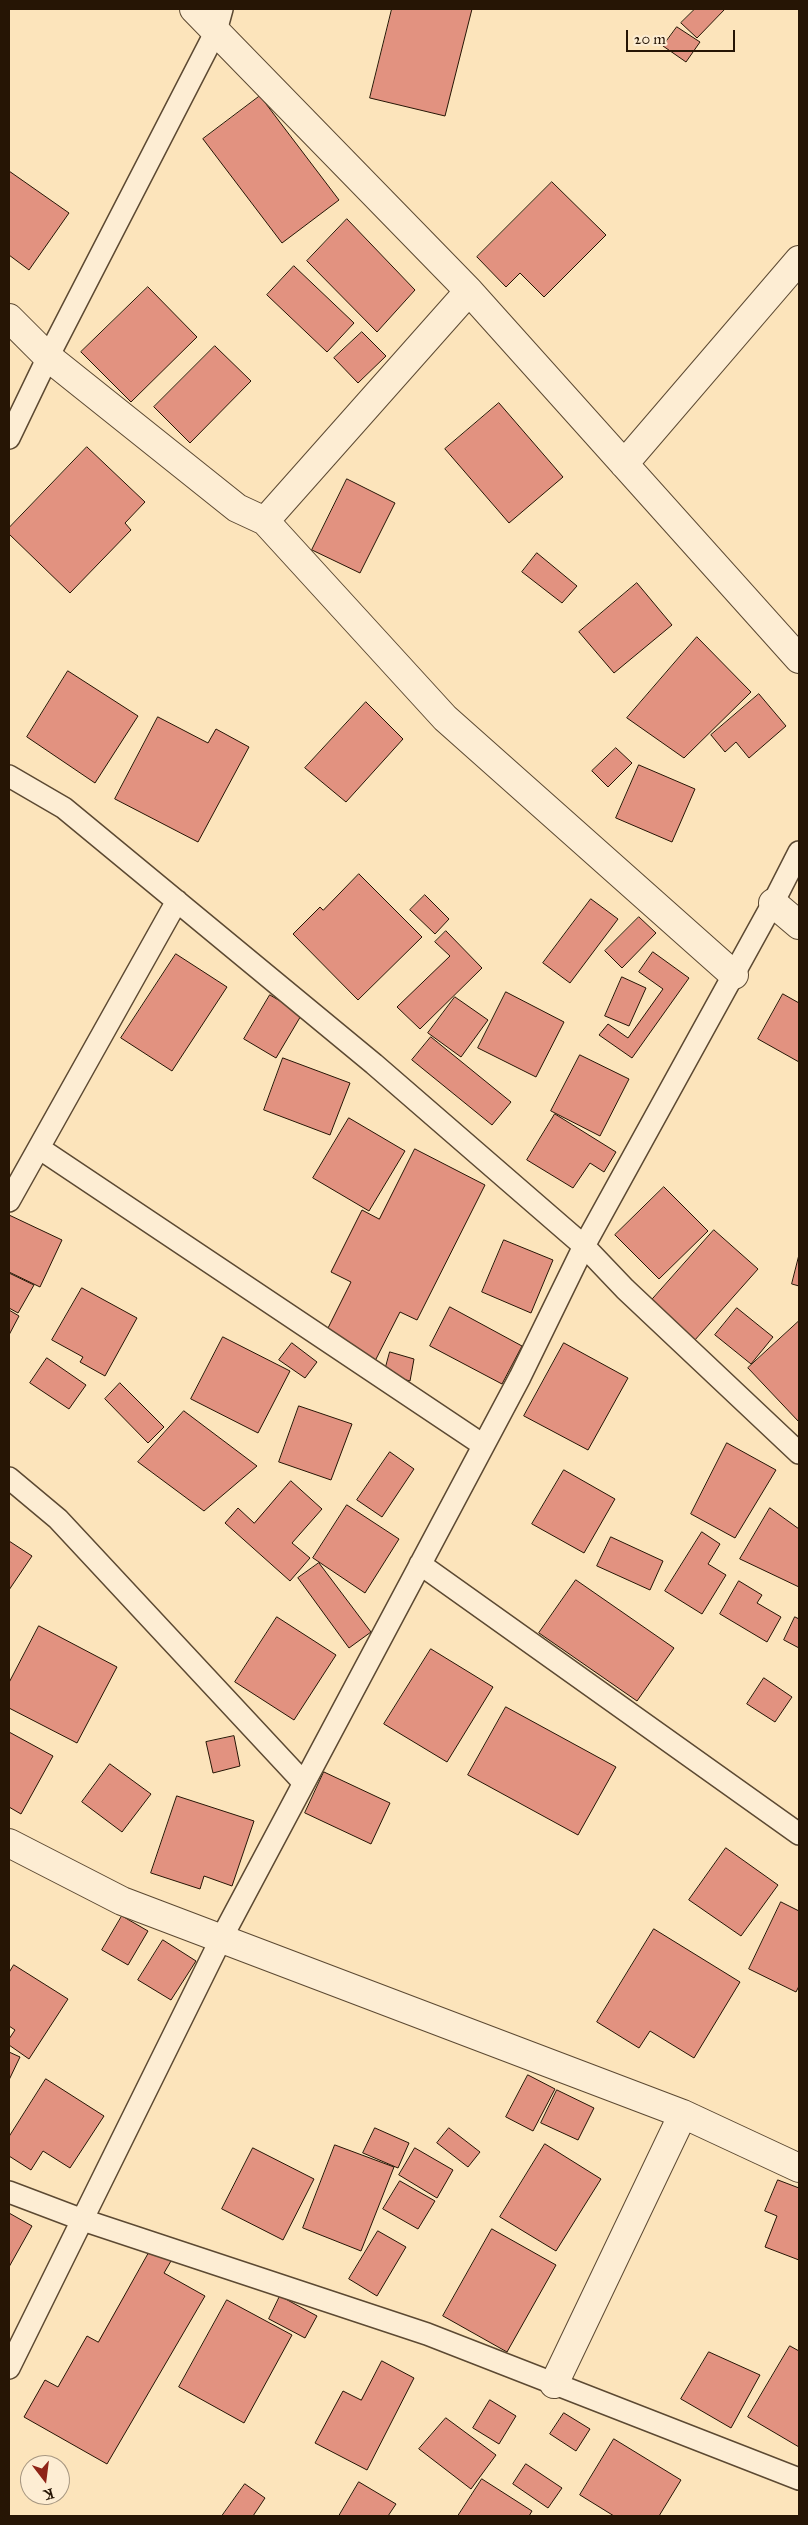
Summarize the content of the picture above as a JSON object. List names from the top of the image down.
{
  "scale_bar": "20 m",
  "north": "bottom"
}
